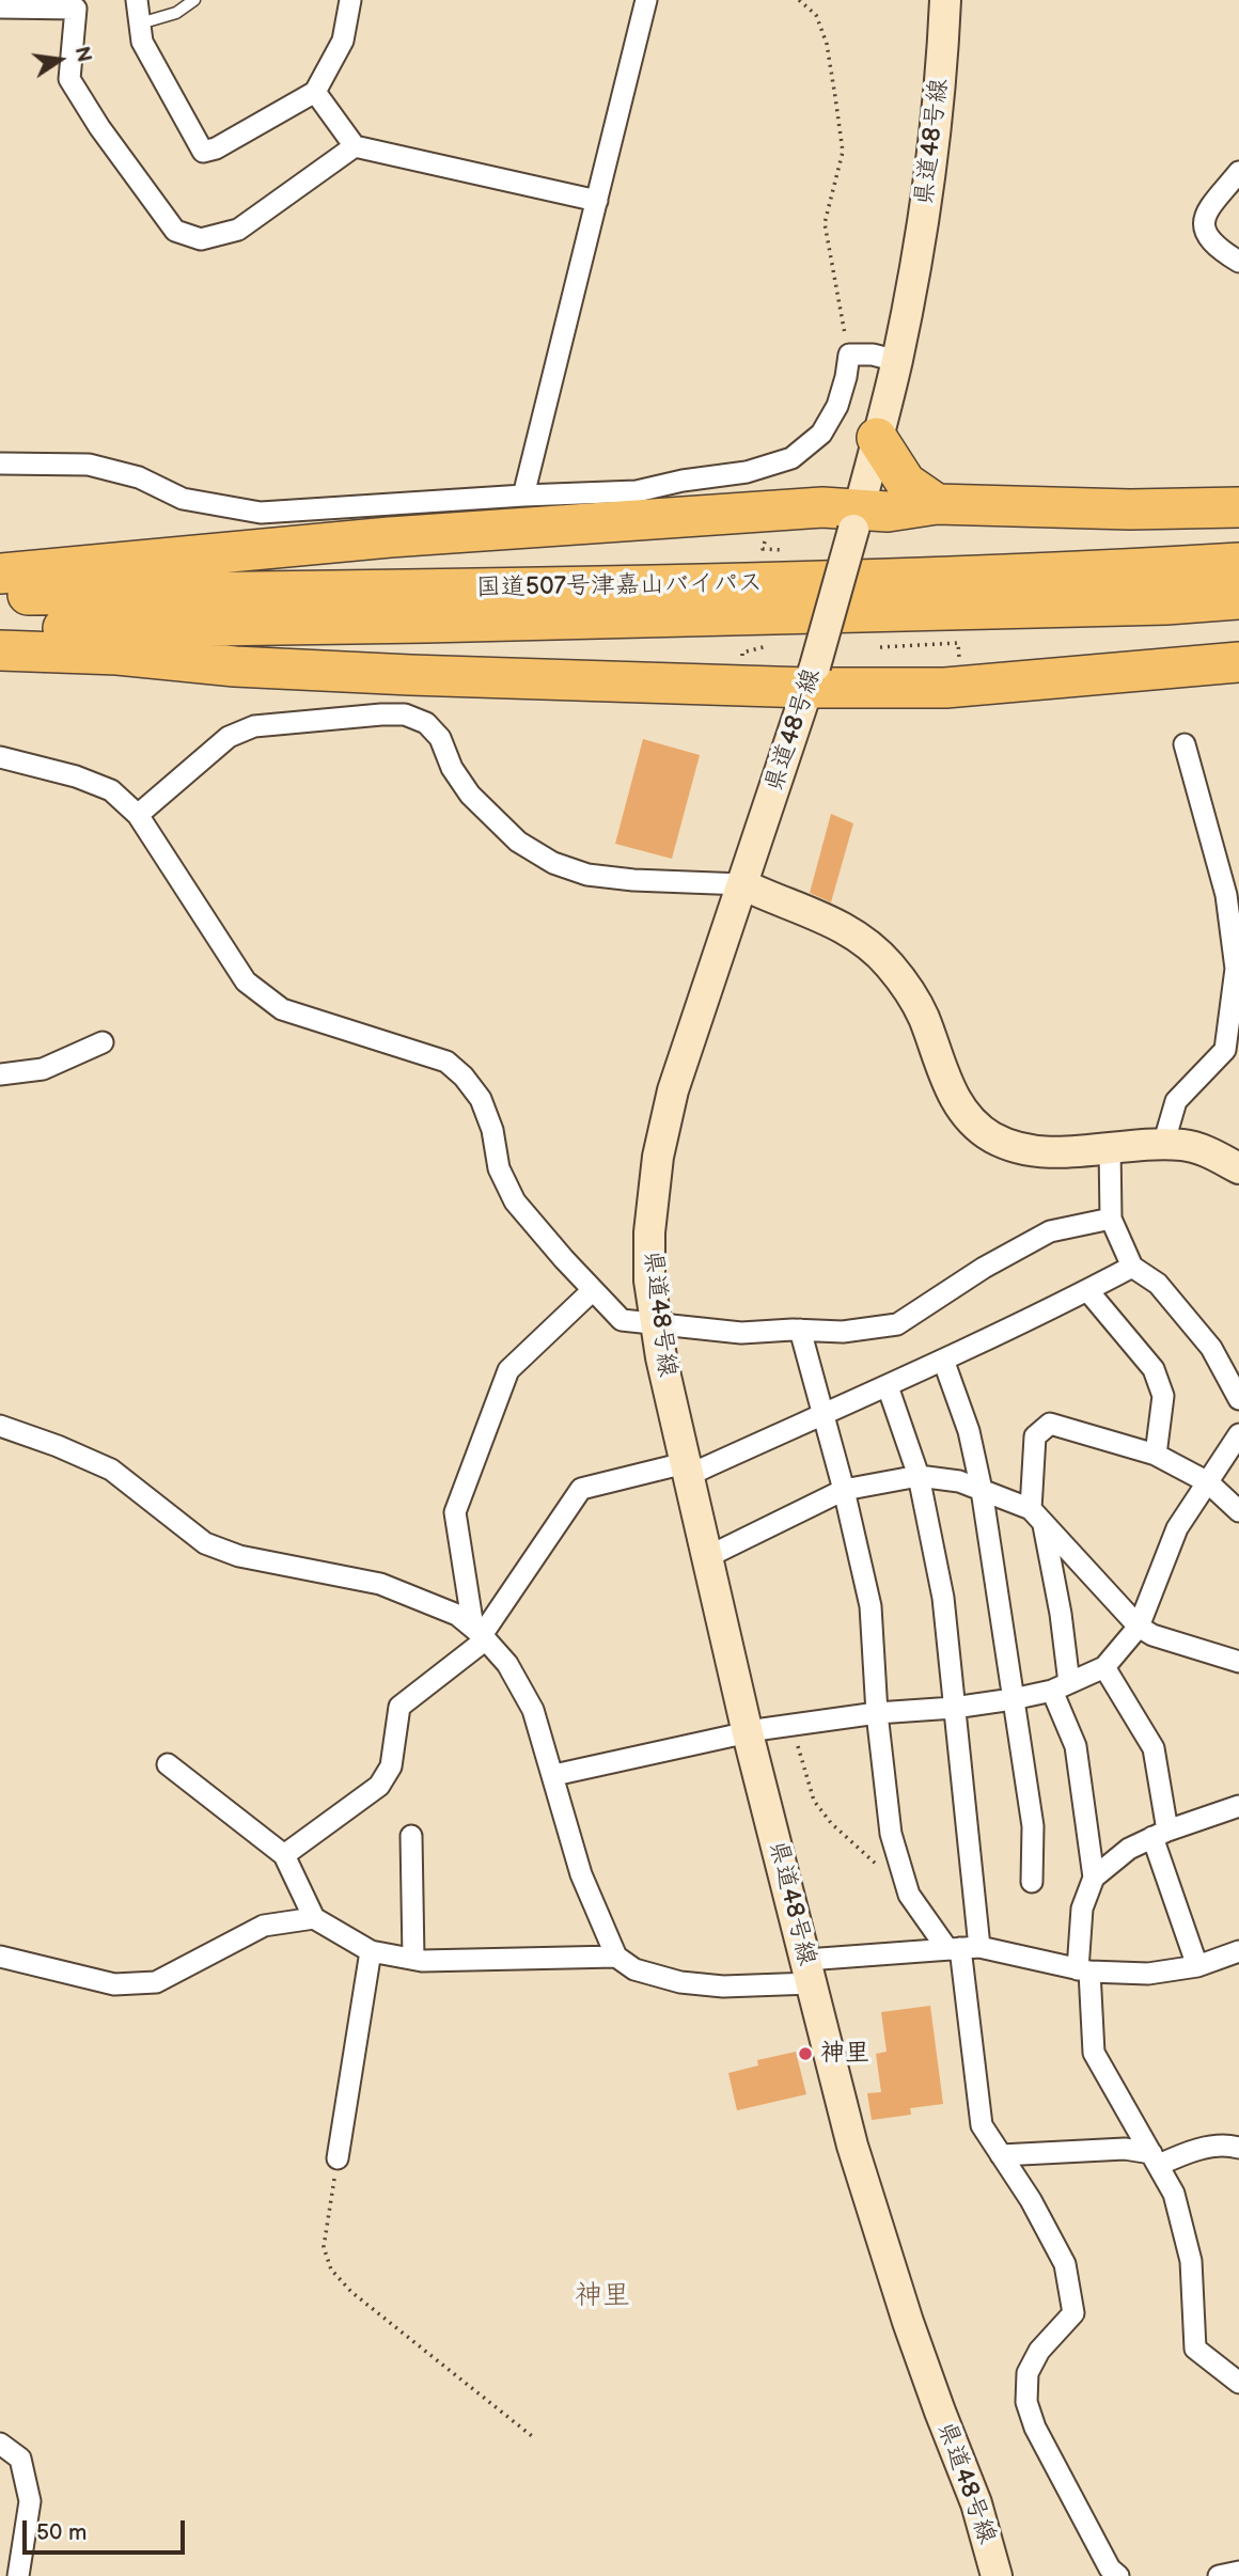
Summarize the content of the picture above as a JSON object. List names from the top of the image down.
{
  "streets": {
    "highway": ["国道507号津嘉山バイパス"],
    "main road": ["県道48号線"]
  },
  "districts": ["神里"],
  "places": ["神里"],
  "scale_bar": "50 m",
  "north": "right"
}
